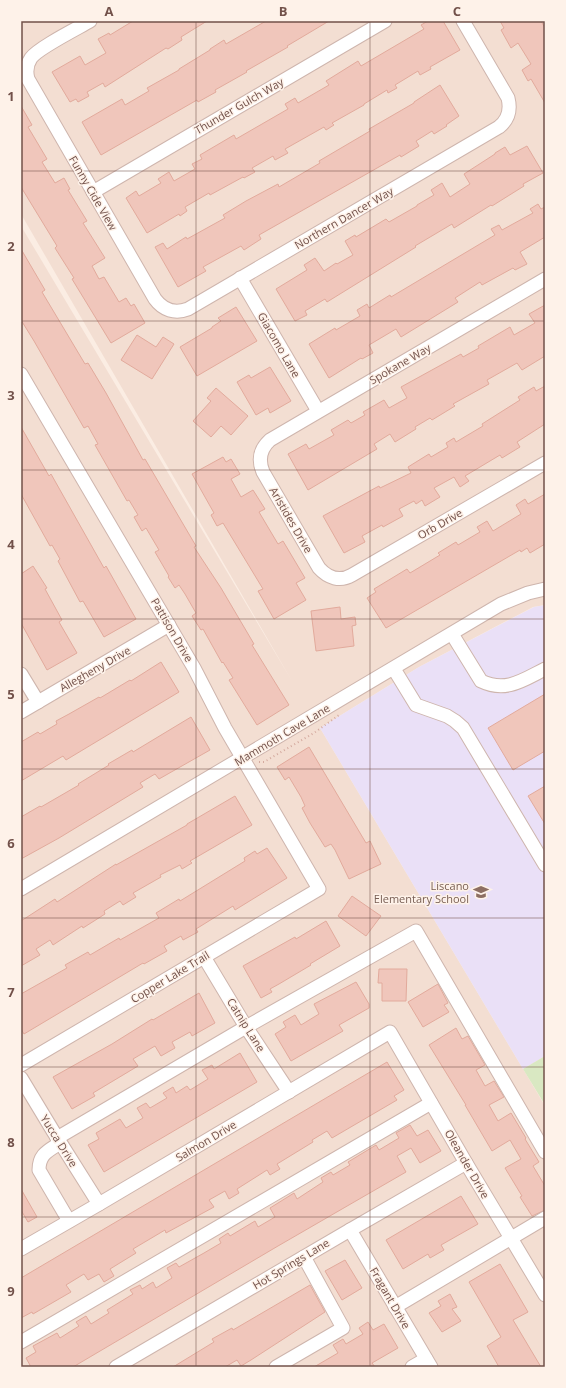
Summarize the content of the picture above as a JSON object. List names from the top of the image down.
{
  "streets": {
    "street": [
      "Thunder Gulch Way",
      "Funny Cide View",
      "Northern Dancer Way",
      "Giacomo Lane",
      "Spokane Way",
      "Aristides Drive",
      "Orb Drive",
      "Pattison Drive",
      "Allegheny Drive",
      "Mammoth Cave Lane",
      "Copper Lake Trail",
      "Catnip Lane",
      "Yucca Drive",
      "Salmon Drive",
      "Oleander Drive",
      "Hot Springs Lane",
      "Fragant Drive"
    ]
  },
  "crossings": [
    ["Thunder Gulch Way", "Funny Cide View"],
    ["Funny Cide View", "Northern Dancer Way"],
    ["Northern Dancer Way", "Giacomo Lane"],
    ["Giacomo Lane", "Spokane Way"],
    ["Spokane Way", "Aristides Drive"],
    ["Aristides Drive", "Orb Drive"],
    ["Pattison Drive", "Allegheny Drive"],
    ["Pattison Drive", "Mammoth Cave Lane"],
    ["Pattison Drive", "Copper Lake Trail"],
    ["Copper Lake Trail", "Catnip Lane"],
    ["Catnip Lane", "Salmon Drive"],
    ["Yucca Drive", "Salmon Drive"],
    ["Salmon Drive", "Oleander Drive"],
    ["Oleander Drive", "Hot Springs Lane"],
    ["Hot Springs Lane", "Fragant Drive"]
  ],
  "places": {
    "school or university": ["Liscano Elementary School"]
  },
  "grid": {
    "columns": ["A", "B", "C"],
    "rows": [
      "1",
      "2",
      "3",
      "4",
      "5",
      "6",
      "7",
      "8",
      "9"
    ]
  }
}
